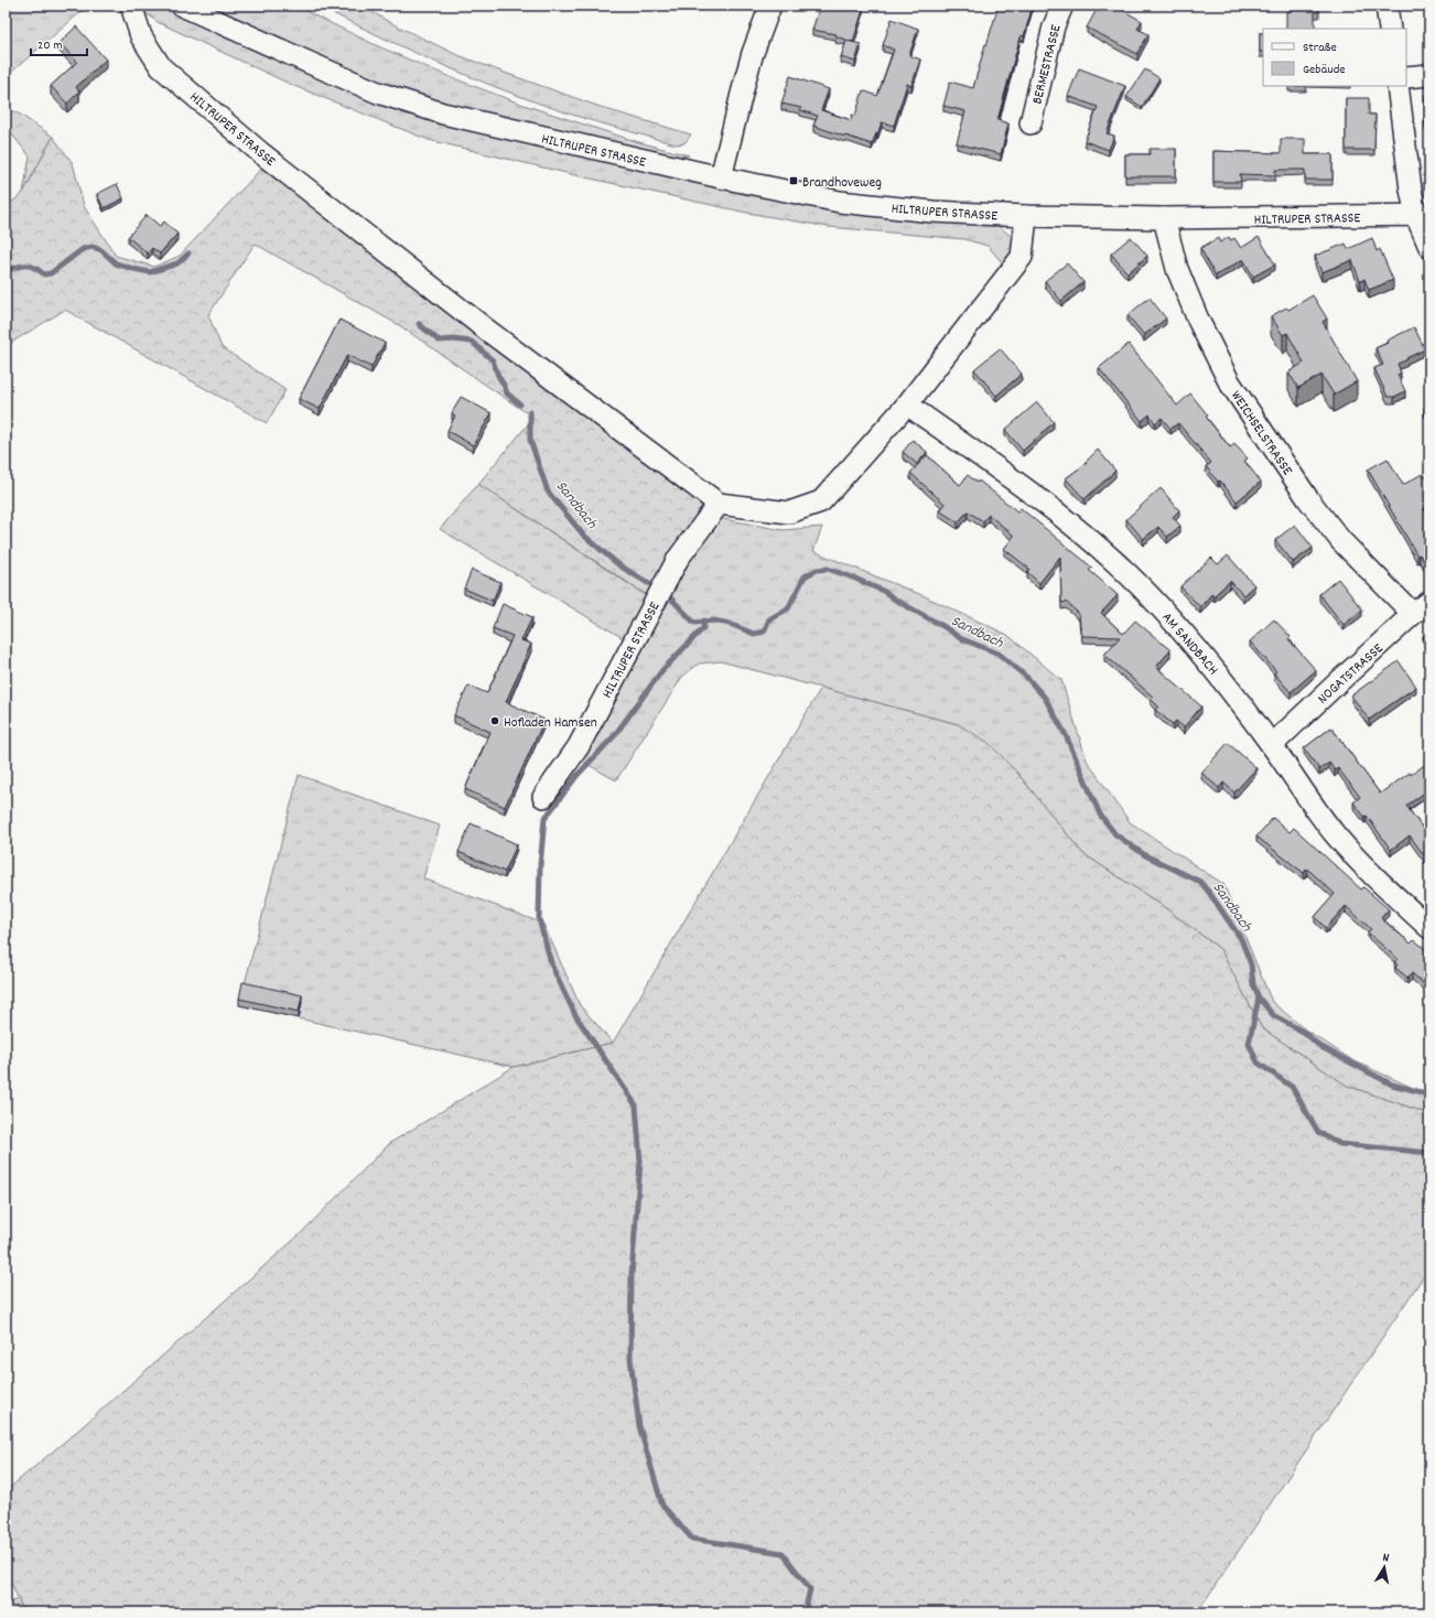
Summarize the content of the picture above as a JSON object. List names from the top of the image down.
{
  "streets": {
    "street": [
      "BERMESTRASSE",
      "HILTRUPER STRASSE",
      "WEICHSELSTRASSE",
      "AM SANDBACH",
      "NOGATSTRASSE"
    ]
  },
  "crossings": [
    ["HILTRUPER STRASSE", "WEICHSELSTRASSE"],
    ["HILTRUPER STRASSE", "AM SANDBACH"],
    ["WEICHSELSTRASSE", "NOGATSTRASSE"],
    ["AM SANDBACH", "NOGATSTRASSE"]
  ],
  "water": ["Sandbach"],
  "places": {
    "transit": ["Brandhoveweg"],
    "other": ["Hofladen Hamsen"]
  },
  "legend": ["Straße", "Gebäude"],
  "scale_bar": "20 m",
  "north": "top"
}
